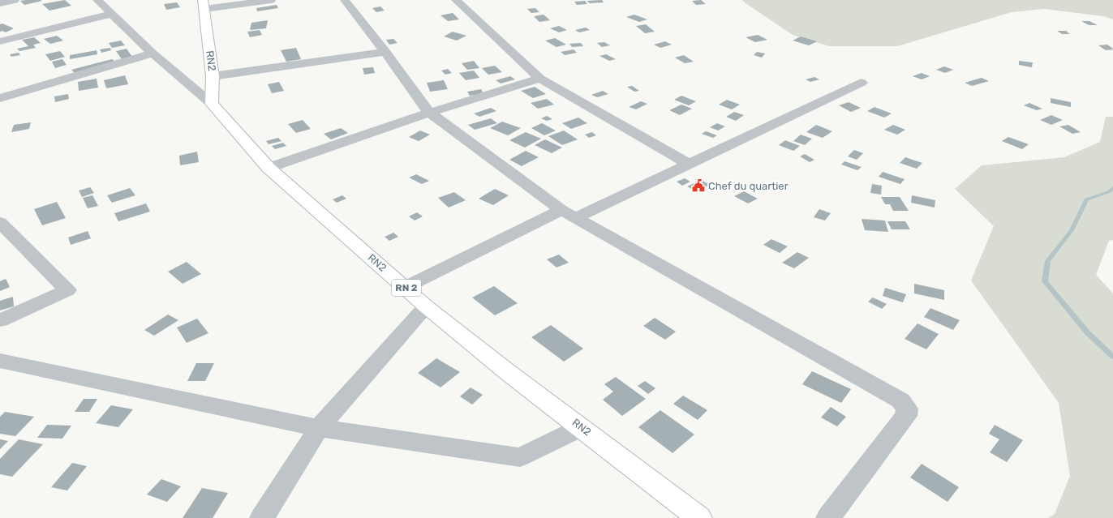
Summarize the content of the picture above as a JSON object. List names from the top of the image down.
{
  "streets": {
    "main road": ["RN2", "RN 2"]
  },
  "places": {
    "public building": ["Chef du quartier"]
  }
}
